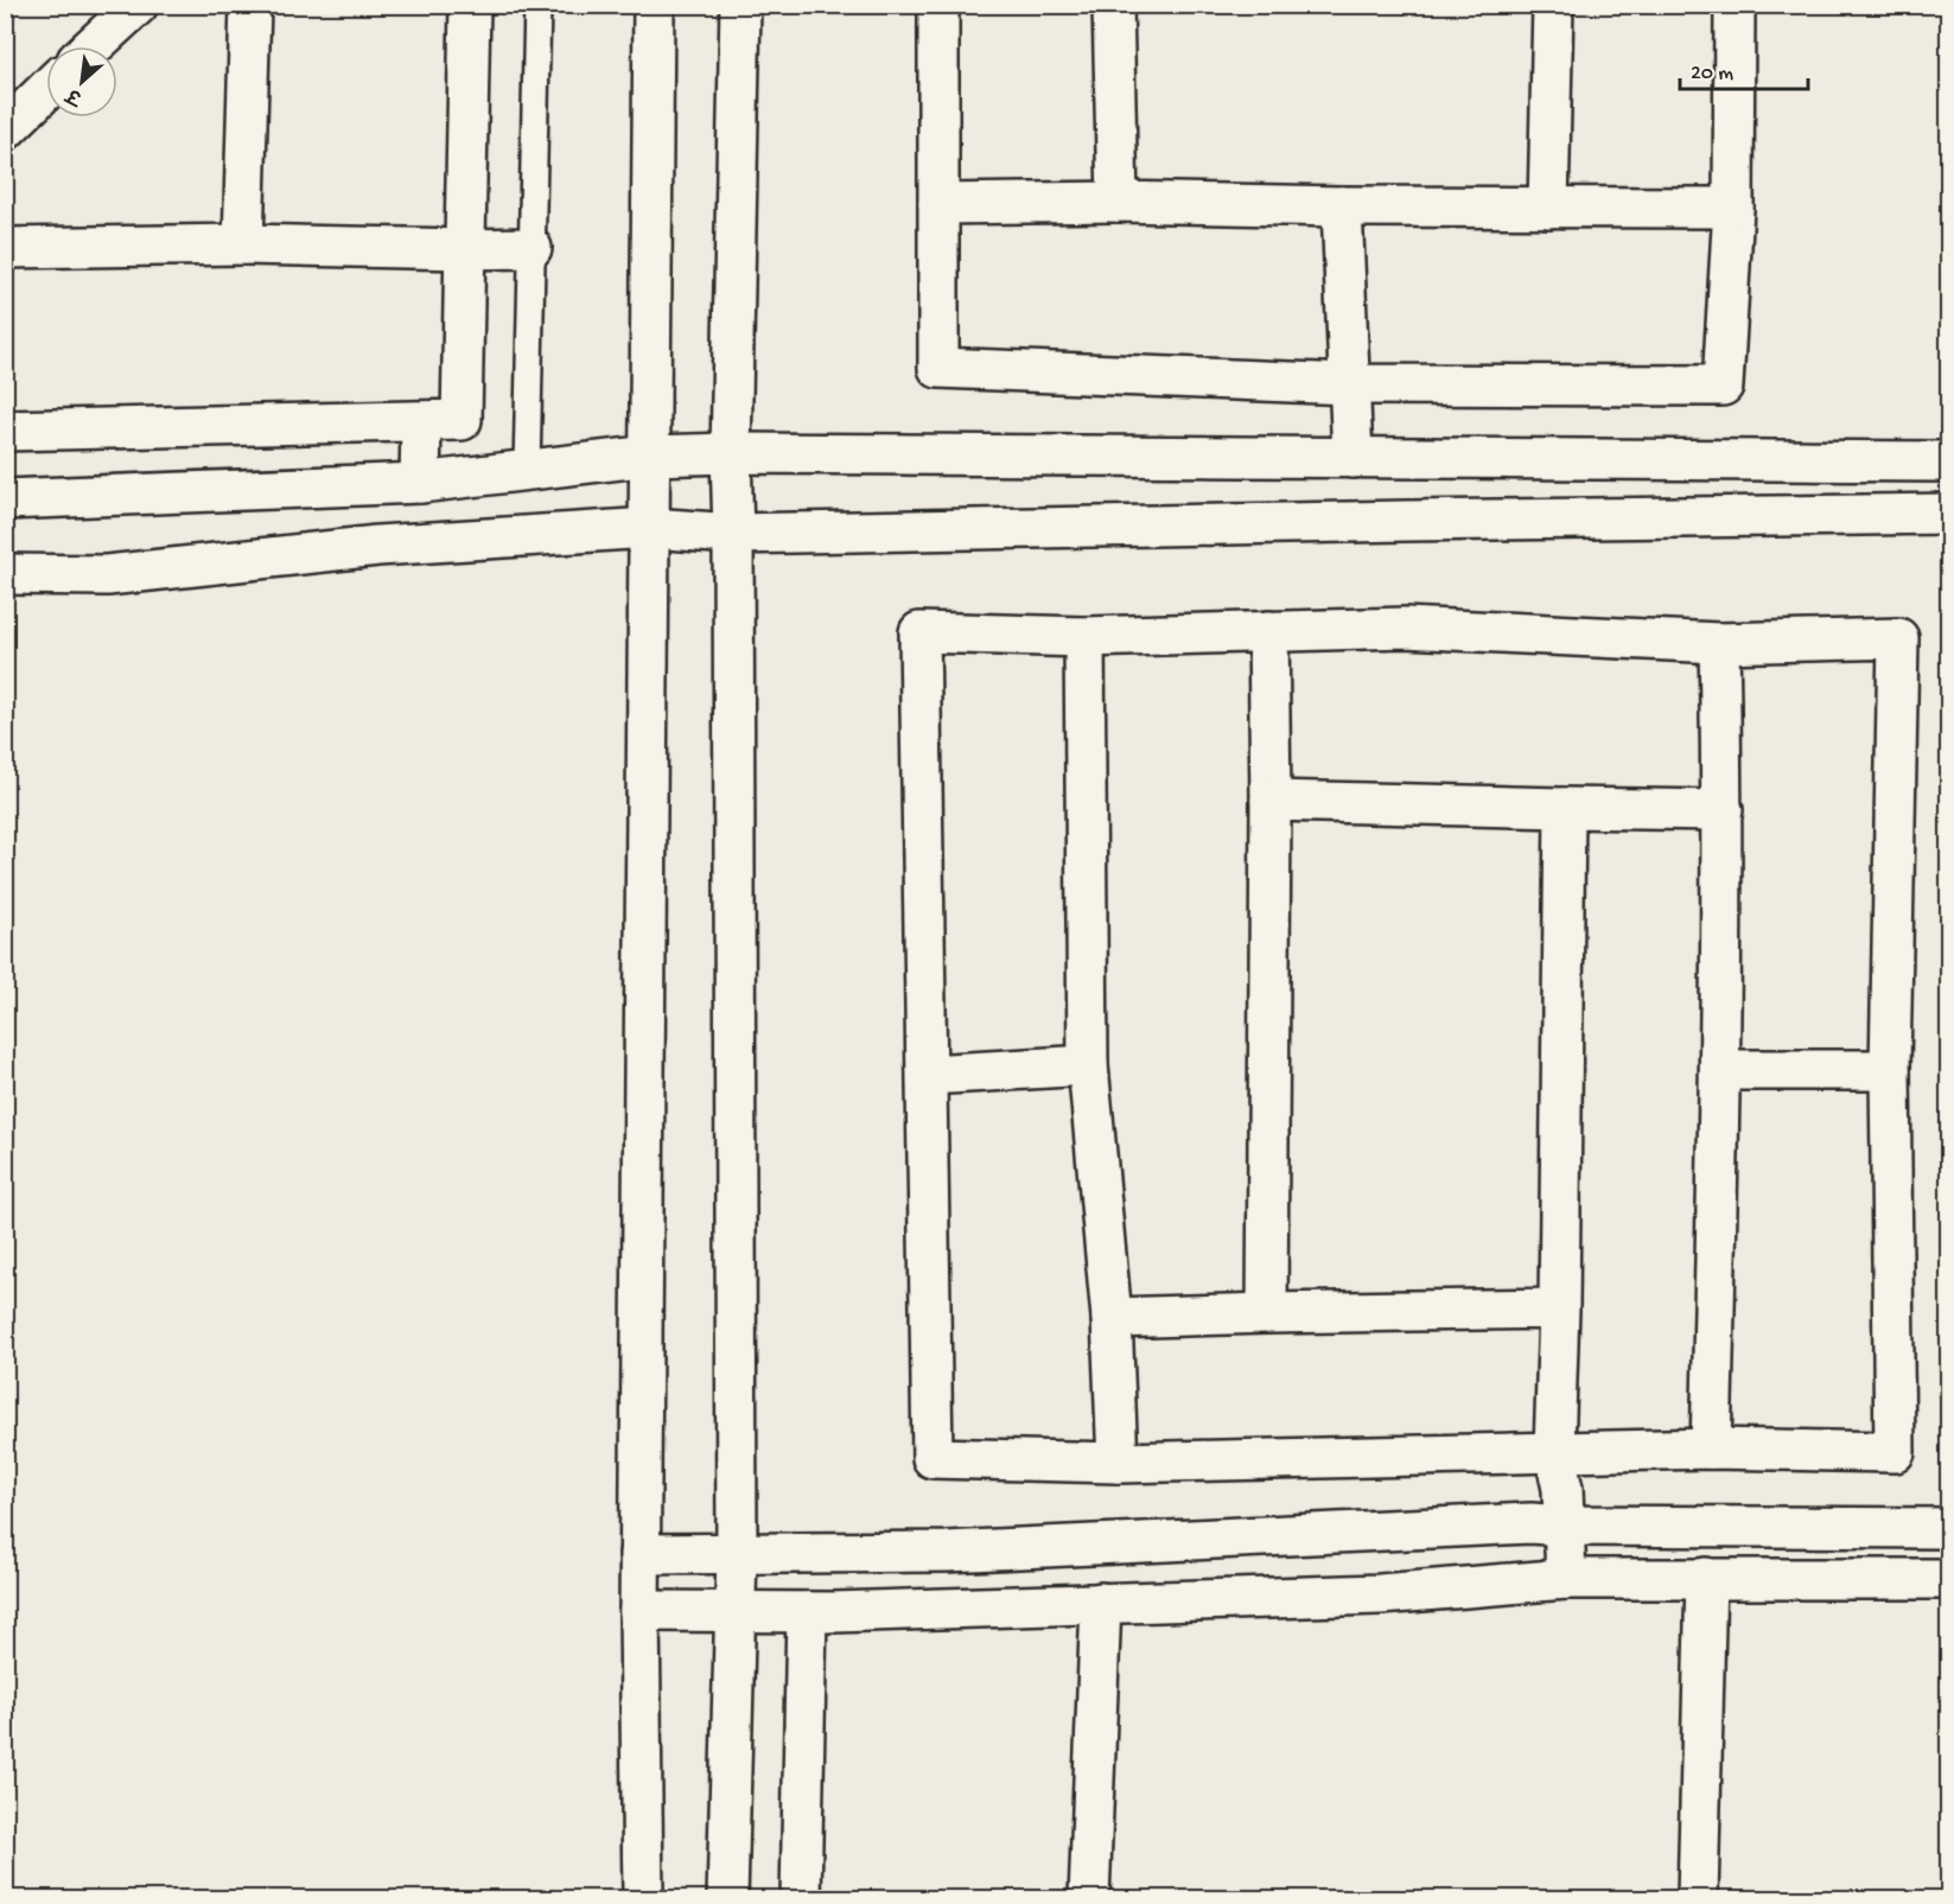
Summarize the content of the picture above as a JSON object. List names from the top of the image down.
{
  "scale_bar": "20 m",
  "north": "bottom left"
}
